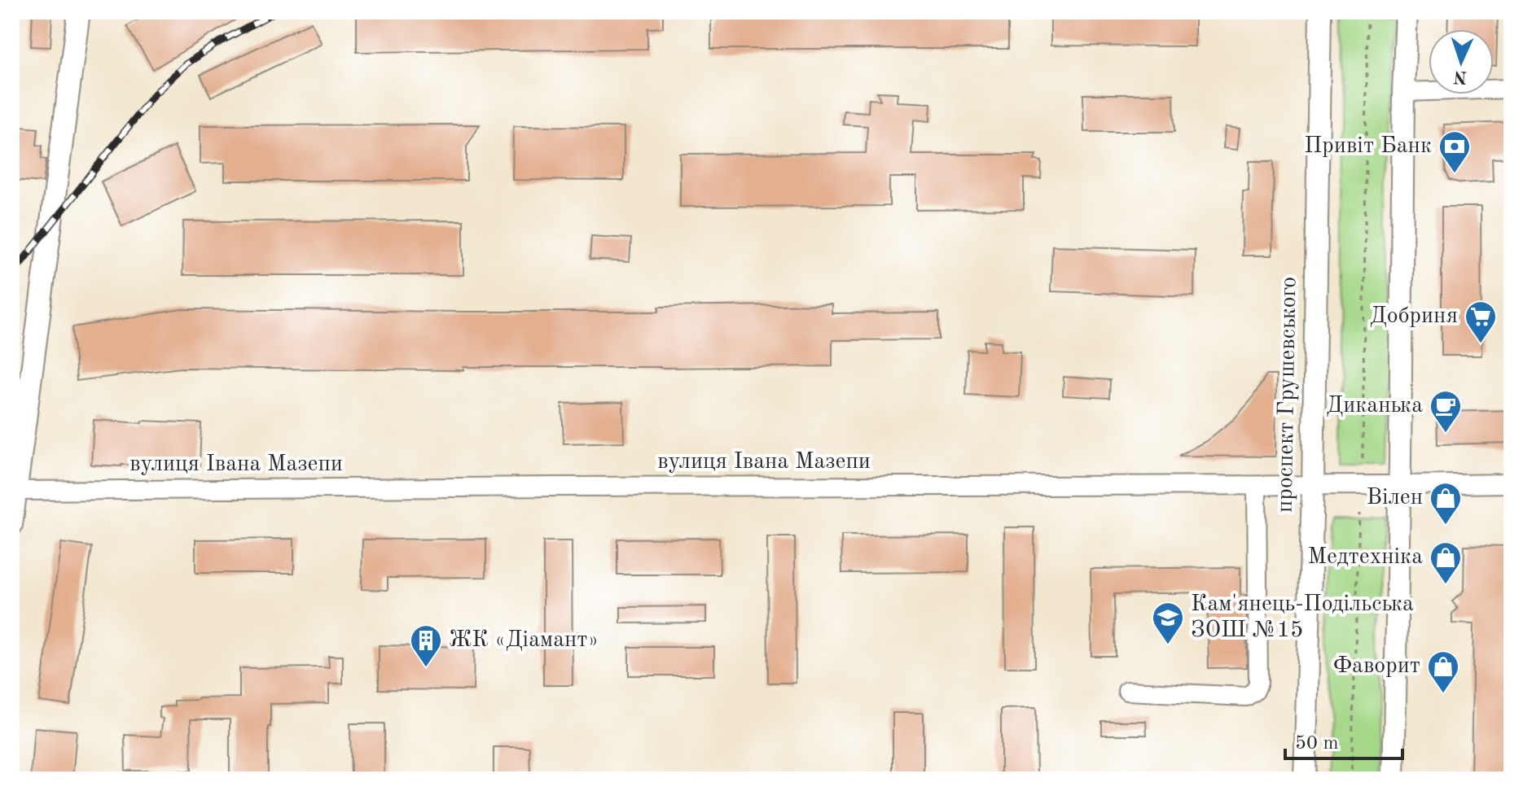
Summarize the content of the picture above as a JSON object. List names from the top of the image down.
{
  "streets": {
    "main road": ["проспект Грушевського"],
    "street": ["вулиця Івана Мазепи"]
  },
  "crossings": [
    ["проспект Грушевського", "вулиця Івана Мазепи"]
  ],
  "places": {
    "bank": ["Привіт Банк"],
    "supermarket": ["Добриня"],
    "cafe": ["Диканька"],
    "shop": ["Вiлен", "Медтехніка", "Фаворит"],
    "school or university": ["Кам'янець-Подільська ЗОШ №15"],
    "building": ["ЖК «Діамант»"]
  },
  "scale_bar": "50 m",
  "north": "bottom"
}
